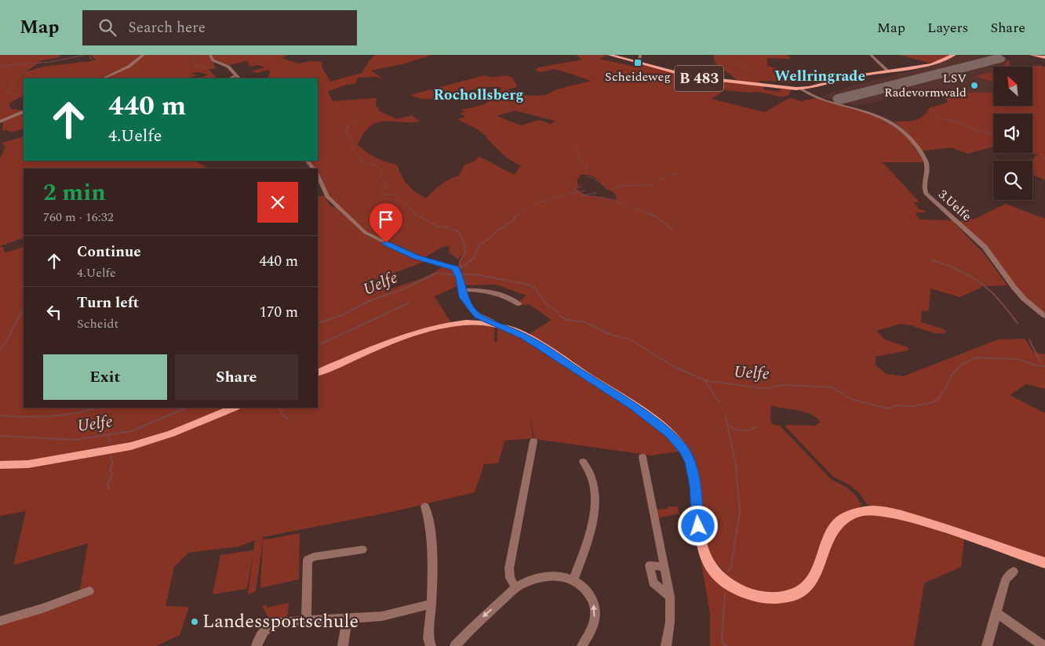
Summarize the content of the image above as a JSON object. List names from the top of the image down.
{
  "streets": {
    "main road": ["B 483"],
    "street": ["3.Uelfe"]
  },
  "crossings": [
    ["B 483", "3.Uelfe"]
  ],
  "districts": ["Wellringrade", "Rochollsberg"],
  "water": ["Uelfe"],
  "places": {
    "transit": ["Scheideweg"],
    "other": ["LSV Radevormwald", "Landessportschule"]
  },
  "north": "top left",
  "page": {
    "header": "Map",
    "search": "Search here",
    "nav": ["Map", "Layers", "Share"],
    "turn": ["440 m", "4.Uelfe"],
    "heading": ["2 min", "760 m · 16:32"],
    "list": [
      {
        "name": "Continue",
        "note": "4.Uelfe",
        "value": "440 m"
      },
      {
        "name": "Turn left",
        "note": "Scheidt",
        "value": "170 m"
      }
    ],
    "buttons": ["Exit", "Share"]
  }
}
